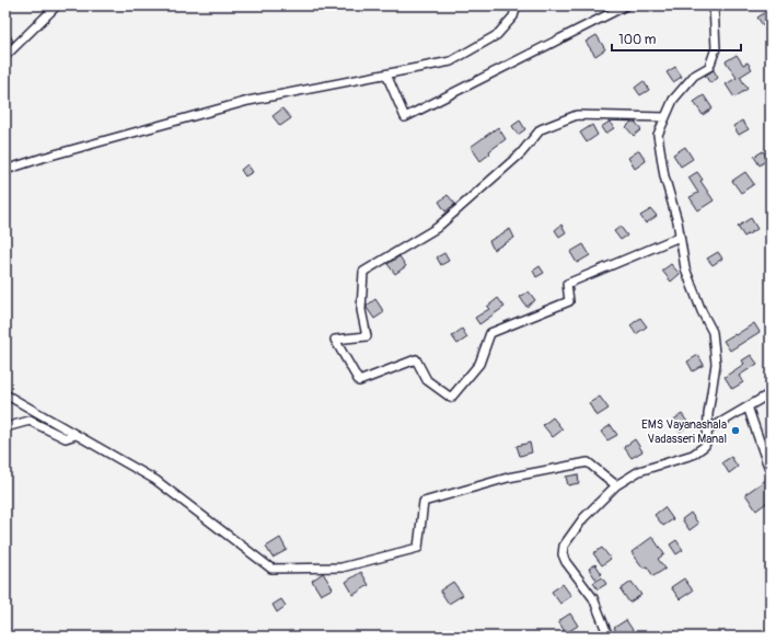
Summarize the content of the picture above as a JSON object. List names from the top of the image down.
{
  "places": ["EMS Vayanashala Vadasseri Manal"],
  "scale_bar": "100 m"
}
